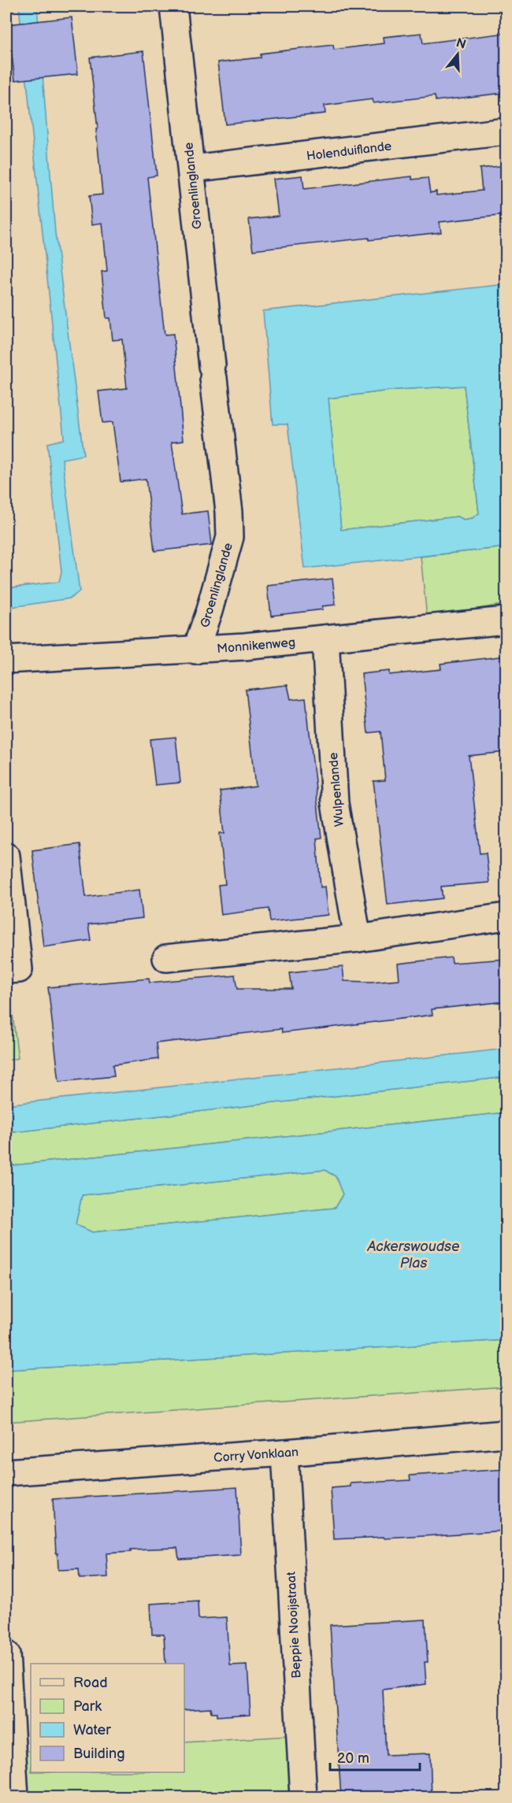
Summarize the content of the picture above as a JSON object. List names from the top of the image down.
{
  "streets": {
    "street": [
      "Holenduiflande",
      "Groenlinglande",
      "Monnikenweg",
      "Wulpenlande",
      "Corry Vonklaan",
      "Beppie Nooijstraat"
    ]
  },
  "crossings": [
    ["Holenduiflande", "Groenlinglande"],
    ["Groenlinglande", "Monnikenweg"],
    ["Monnikenweg", "Wulpenlande"],
    ["Corry Vonklaan", "Beppie Nooijstraat"]
  ],
  "water": ["Ackerswoudse Plas"],
  "legend": [
    "Road",
    "Park",
    "Water",
    "Building"
  ],
  "scale_bar": "20 m",
  "north": "top"
}
